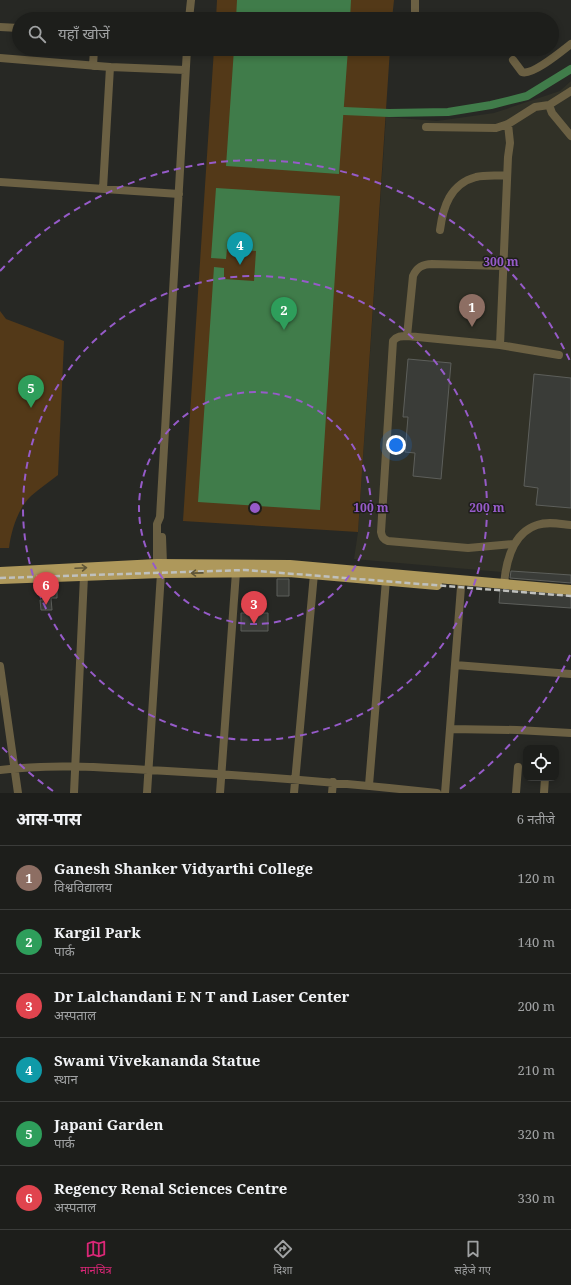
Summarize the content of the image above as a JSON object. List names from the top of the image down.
{
  "page": {
    "search": "यहाँ खोजें",
    "pins": [
      "4",
      "1",
      "2",
      "5",
      "6",
      "3"
    ],
    "heading": ["आस-पास", "6 नतीजे"],
    "list": [
      {
        "mark": "1",
        "name": "Ganesh Shanker Vidyarthi College",
        "note": "विश्वविद्यालय",
        "value": "120 m"
      },
      {
        "mark": "2",
        "name": "Kargil Park",
        "note": "पार्क",
        "value": "140 m"
      },
      {
        "mark": "3",
        "name": "Dr Lalchandani E N T and Laser Center",
        "note": "अस्पताल",
        "value": "200 m"
      },
      {
        "mark": "4",
        "name": "Swami Vivekananda Statue",
        "note": "स्थान",
        "value": "210 m"
      },
      {
        "mark": "5",
        "name": "Japani Garden",
        "note": "पार्क",
        "value": "320 m"
      },
      {
        "mark": "6",
        "name": "Regency Renal Sciences Centre",
        "note": "अस्पताल",
        "value": "330 m"
      }
    ],
    "nav": ["मानचित्र", "दिशा", "सहेजे गए"]
  },
  "rings": ["300 m", "100 m", "200 m"]
}
